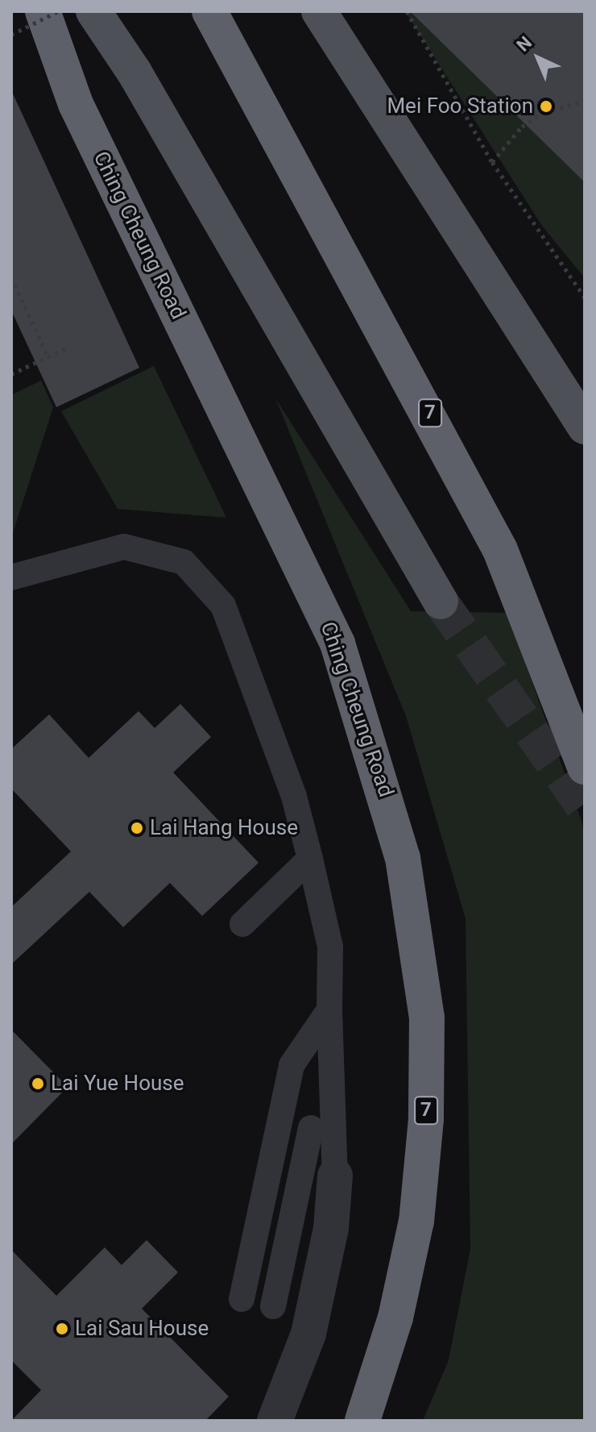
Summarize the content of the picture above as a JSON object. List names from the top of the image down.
{
  "streets": {
    "highway": ["Ching Cheung Road", "7"]
  },
  "places": [
    "Mei Foo Station",
    "Lai Hang House",
    "Lai Yue House",
    "Lai Sau House"
  ],
  "north": "top left"
}
